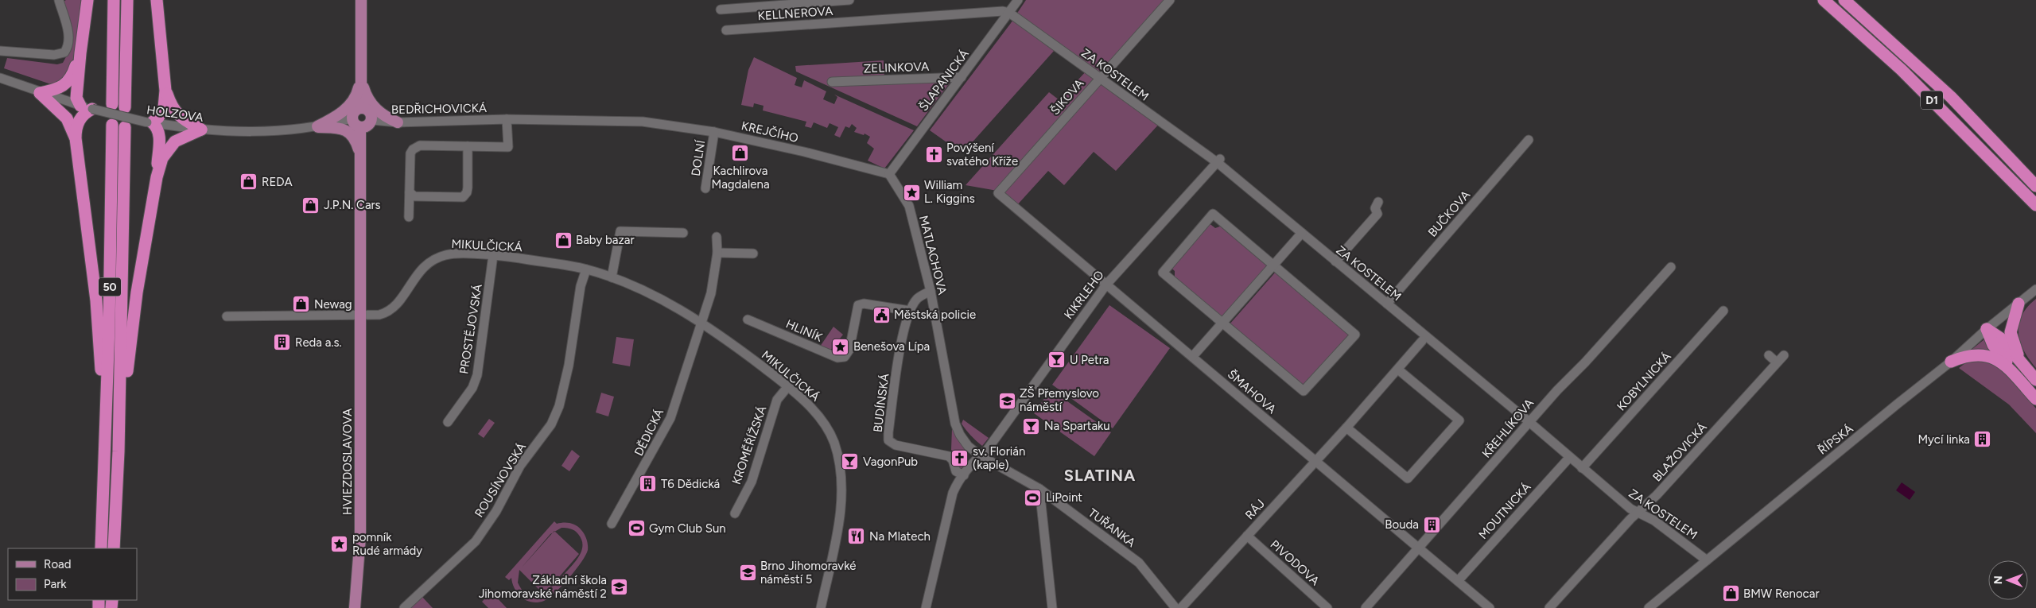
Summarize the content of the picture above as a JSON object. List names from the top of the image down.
{
  "streets": {
    "highway": ["D1", "50"],
    "main road": ["HVIEZDOSLAVOVA"],
    "street": [
      "KELLNEROVA",
      "ZELINKOVA",
      "ZA KOSTELEM",
      "ŠLAPANICKÁ",
      "ŠIKOVA",
      "BEDŘICHOVICKÁ",
      "HOLZOVA",
      "KREJČÍHO",
      "DOLNÍ",
      "BUČKOVA",
      "MIKULČICKÁ",
      "MATLACHOVA",
      "KIKRLEHO",
      "PROSTĚJOVSKÁ",
      "HLINÍK",
      "KOBYLNICKÁ",
      "ŠMAHOVA",
      "BUDÍNSKÁ",
      "KŘEHLÍKOVA",
      "DĚDICKÁ",
      "ŘÍPSKÁ",
      "KROMĚŘÍŽSKÁ",
      "BLAŽOVICKÁ",
      "ROUSÍNOVSKÁ",
      "RÁJ",
      "MOUTNICKÁ",
      "TUŘANKA",
      "PIVODOVA"
    ]
  },
  "crossings": [
    ["KELLNEROVA", "ZA KOSTELEM"],
    ["KELLNEROVA", "ŠLAPANICKÁ"],
    ["ZELINKOVA", "ŠLAPANICKÁ"],
    ["ZA KOSTELEM", "ŠLAPANICKÁ"],
    ["ZA KOSTELEM", "ŠIKOVA"],
    ["ZA KOSTELEM", "BUČKOVA"],
    ["ZA KOSTELEM", "KIKRLEHO"],
    ["ZA KOSTELEM", "KOBYLNICKÁ"],
    ["ZA KOSTELEM", "KŘEHLÍKOVA"],
    ["ZA KOSTELEM", "ŘÍPSKÁ"],
    ["ZA KOSTELEM", "BLAŽOVICKÁ"],
    ["ZA KOSTELEM", "MOUTNICKÁ"],
    ["ŠLAPANICKÁ", "KREJČÍHO"],
    ["ŠLAPANICKÁ", "MATLACHOVA"],
    ["ŠIKOVA", "ŠMAHOVA"],
    ["BEDŘICHOVICKÁ", "HOLZOVA"],
    ["BEDŘICHOVICKÁ", "KREJČÍHO"],
    ["BEDŘICHOVICKÁ", "HVIEZDOSLAVOVA"],
    ["HOLZOVA", "50"],
    ["HOLZOVA", "HVIEZDOSLAVOVA"],
    ["KREJČÍHO", "DOLNÍ"],
    ["KREJČÍHO", "MATLACHOVA"],
    ["MIKULČICKÁ", "PROSTĚJOVSKÁ"],
    ["MIKULČICKÁ", "DĚDICKÁ"],
    ["MIKULČICKÁ", "KROMĚŘÍŽSKÁ"],
    ["MIKULČICKÁ", "HVIEZDOSLAVOVA"],
    ["MIKULČICKÁ", "ROUSÍNOVSKÁ"],
    ["MATLACHOVA", "KIKRLEHO"],
    ["MATLACHOVA", "BUDÍNSKÁ"],
    ["MATLACHOVA", "TUŘANKA"],
    ["KIKRLEHO", "ŠMAHOVA"],
    ["KIKRLEHO", "BUDÍNSKÁ"],
    ["KIKRLEHO", "TUŘANKA"],
    ["HLINÍK", "BUDÍNSKÁ"],
    ["ŠMAHOVA", "KŘEHLÍKOVA"],
    ["ŠMAHOVA", "RÁJ"],
    ["ŠMAHOVA", "MOUTNICKÁ"],
    ["RÁJ", "PIVODOVA"]
  ],
  "districts": ["SLATINA"],
  "places": {
    "shop": [
      "Kachlirova Magdalena",
      "REDA",
      "J.P.N. Cars",
      "Baby bazar",
      "Newag",
      "BMW Renocar"
    ],
    "church": ["Povýšení svatého Kříže", "sv. Florián (kaple)"],
    "place": ["William L. Kiggins", "Benešova Lípa", "pomník Rudé armády"],
    "public building": ["Městská policie"],
    "building": [
      "Reda a.s.",
      "Mycí linka",
      "T6 Dědická",
      "Bouda"
    ],
    "bar": ["U Petra", "Na Spartaku", "VagonPub"],
    "school or university": ["ZŠ Přemyslovo náměstí", "Brno Jihomoravké náměstí 5", "Základní škola Jihomoravské náměstí 2"],
    "sports": ["LiPoint", "Gym Club Sun"],
    "restaurant": ["Na Mlatech"]
  },
  "legend": ["Road", "Park"],
  "north": "left"
}
